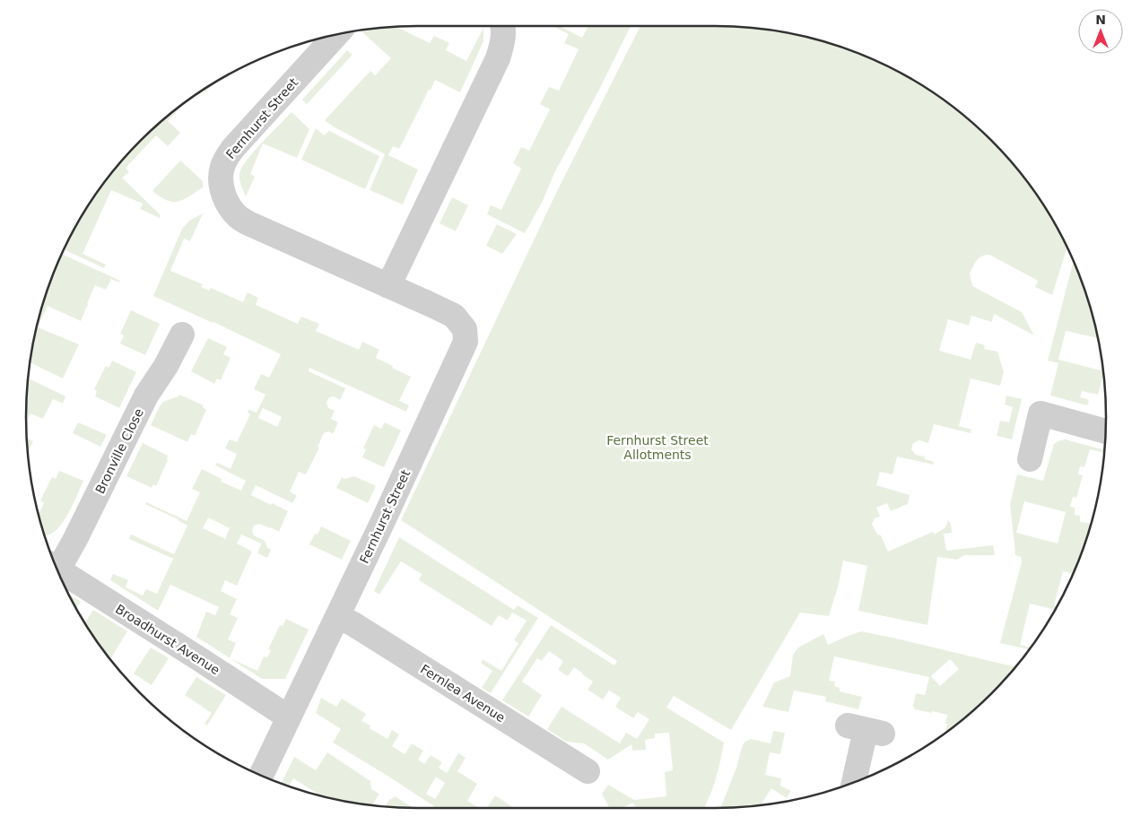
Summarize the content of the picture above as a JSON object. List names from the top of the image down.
{
  "streets": {
    "street": [
      "Fernhurst Street",
      "Bronville Close",
      "Broadhurst Avenue",
      "Fernlea Avenue"
    ]
  },
  "crossings": [
    ["Fernhurst Street", "Broadhurst Avenue"],
    ["Fernhurst Street", "Fernlea Avenue"]
  ],
  "parks": ["Fernhurst Street Allotments"],
  "north": "top"
}
